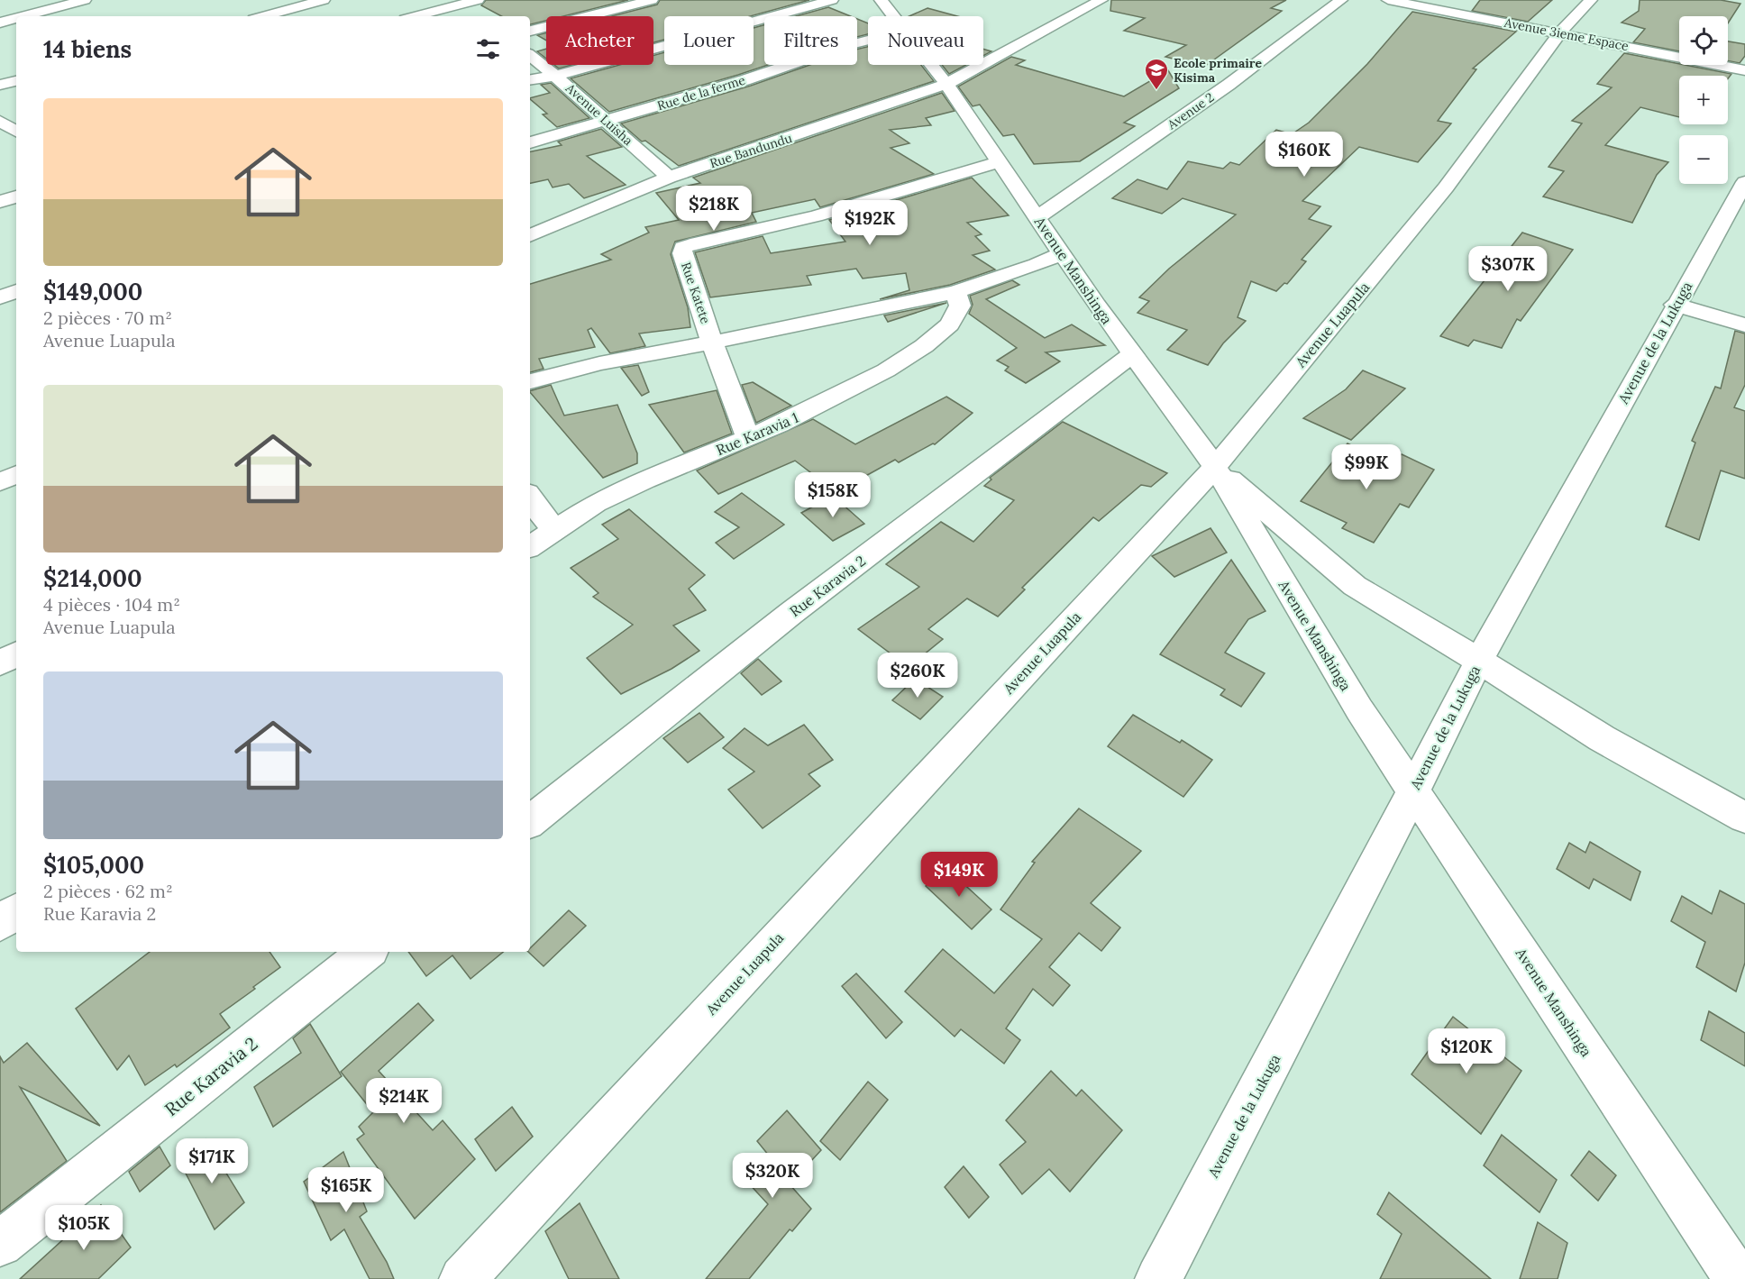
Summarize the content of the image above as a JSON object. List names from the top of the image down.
{
  "streets": {
    "street": [
      "Avenue 3ieme Espace",
      "Rue de la ferme",
      "Avenue 2",
      "Avenue Luisha",
      "Rue Bandundu",
      "Avenue Manshinga",
      "Rue Katete",
      "Avenue Luapula",
      "Avenue de la Lukuga",
      "Rue Karavia 1",
      "Rue Karavia 2"
    ]
  },
  "crossings": [
    ["Avenue 3ieme Espace", "Avenue Luapula"],
    ["Rue de la ferme", "Avenue Luisha"],
    ["Avenue 2", "Avenue Manshinga"],
    ["Avenue Luisha", "Rue Bandundu"],
    ["Rue Bandundu", "Avenue Manshinga"],
    ["Avenue Manshinga", "Rue Katete"],
    ["Avenue Manshinga", "Avenue Luapula"],
    ["Avenue Manshinga", "Avenue de la Lukuga"],
    ["Avenue Manshinga", "Rue Karavia 2"],
    ["Rue Katete", "Rue Karavia 1"]
  ],
  "places": {
    "school or university": ["Ecole primaire Kisima"]
  },
  "page": {
    "map_buttons": ["+", "−"],
    "chip": [
      "Acheter",
      "Louer",
      "Filtres",
      "Nouveau"
    ],
    "heading": "14 biens",
    "list": [
      {
        "name": "$149,000",
        "note": "2 pièces · 70 m² · Avenue Luapula"
      },
      {
        "name": "$214,000",
        "note": "4 pièces · 104 m² · Avenue Luapula"
      },
      {
        "name": "$105,000",
        "note": "2 pièces · 62 m² · Rue Karavia 2"
      }
    ],
    "price": [
      "$160K",
      "$218K",
      "$192K",
      "$307K",
      "$99K",
      "$158K",
      "$260K",
      "$149K",
      "$120K",
      "$214K",
      "$171K",
      "$320K",
      "$165K",
      "$105K"
    ]
  }
}
